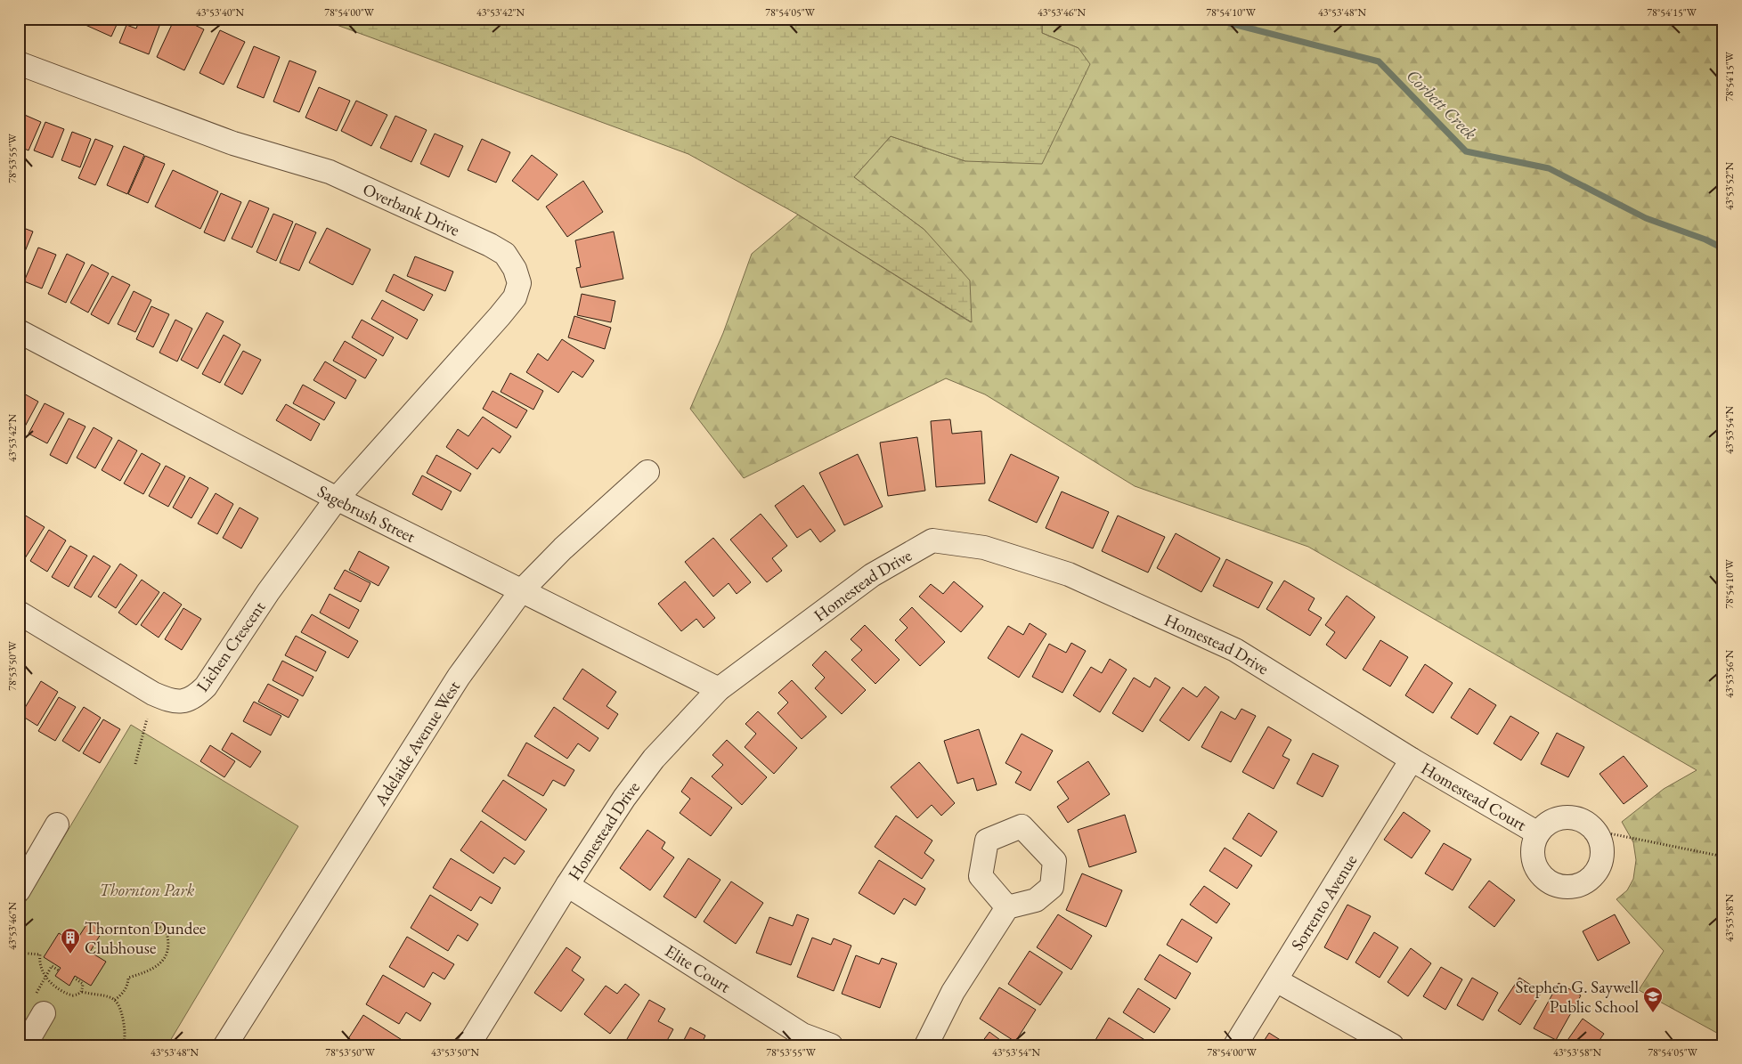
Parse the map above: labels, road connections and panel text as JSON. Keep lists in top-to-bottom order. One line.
{"streets":{"street":["Overbank Drive","Sagebrush Street","Homestead Drive","Lichen Crescent","Adelaide Avenue West","Homestead Court","Sorrento Avenue","Elite Court"]},"crossings":[["Overbank Drive","Sagebrush Street"],["Overbank Drive","Lichen Crescent"],["Sagebrush Street","Homestead Drive"],["Sagebrush Street","Lichen Crescent"],["Sagebrush Street","Adelaide Avenue West"],["Homestead Drive","Homestead Court"],["Homestead Drive","Sorrento Avenue"],["Homestead Drive","Elite Court"],["Homestead Court","Sorrento Avenue"]],"water":["Corbett Creek"],"parks":["Thornton Park"],"places":{"building":["Thornton Dundee Clubhouse"],"school or university":["Stephen G. Saywell Public School"]},"coordinates":["43°53'40\"N","78°54'00\"W","43°53'42\"N","78°54'05\"W","43°53'46\"N","78°54'10\"W","43°53'48\"N","78°54'15\"W","78°53'55\"W","43°53'52\"N","43°53'54\"N","78°53'50\"W","43°53'56\"N","43°53'58\"N","43°53'50\"N"]}
